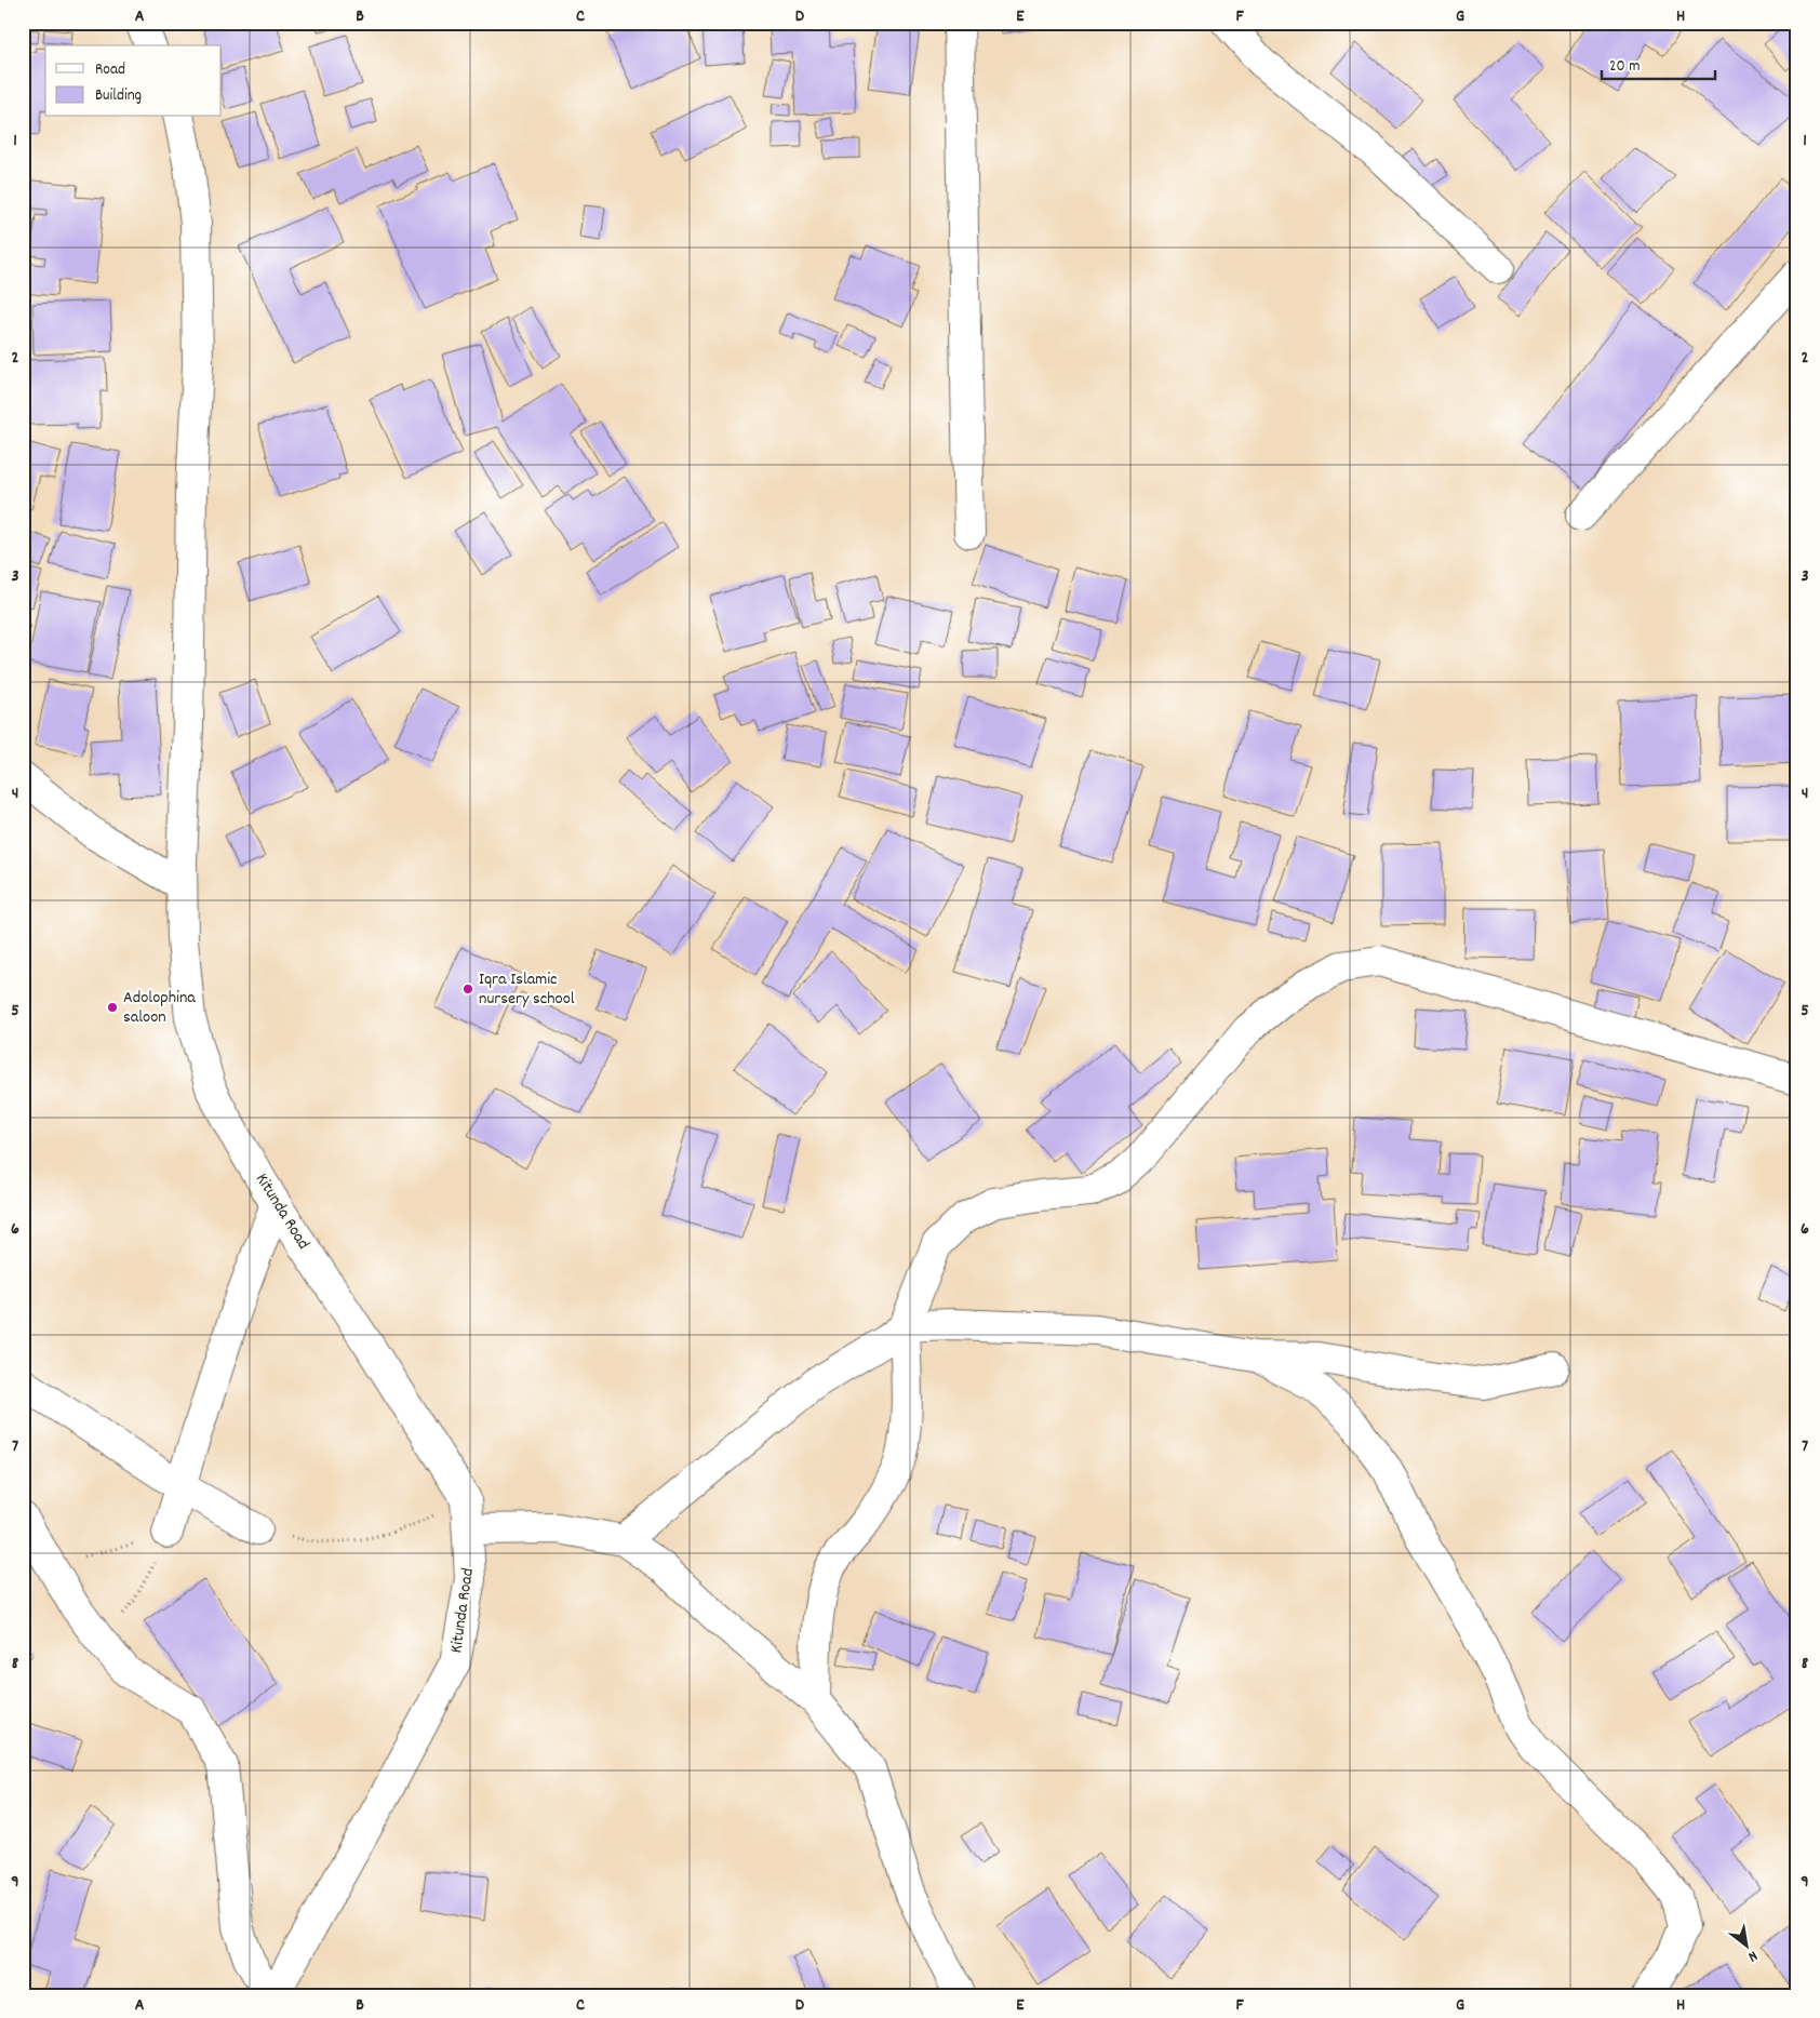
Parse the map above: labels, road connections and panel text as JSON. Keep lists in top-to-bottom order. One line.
{"streets":{"street":["Kitunda Road"]},"places":["Iqra Islamic nursery school","Adolophina saloon"],"legend":["Road","Building"],"scale_bar":"20 m","north":"bottom right","grid":{"columns":["A","B","C","D","E","F","G","H"],"rows":["1","2","3","4","5","6","7","8","9"]}}
